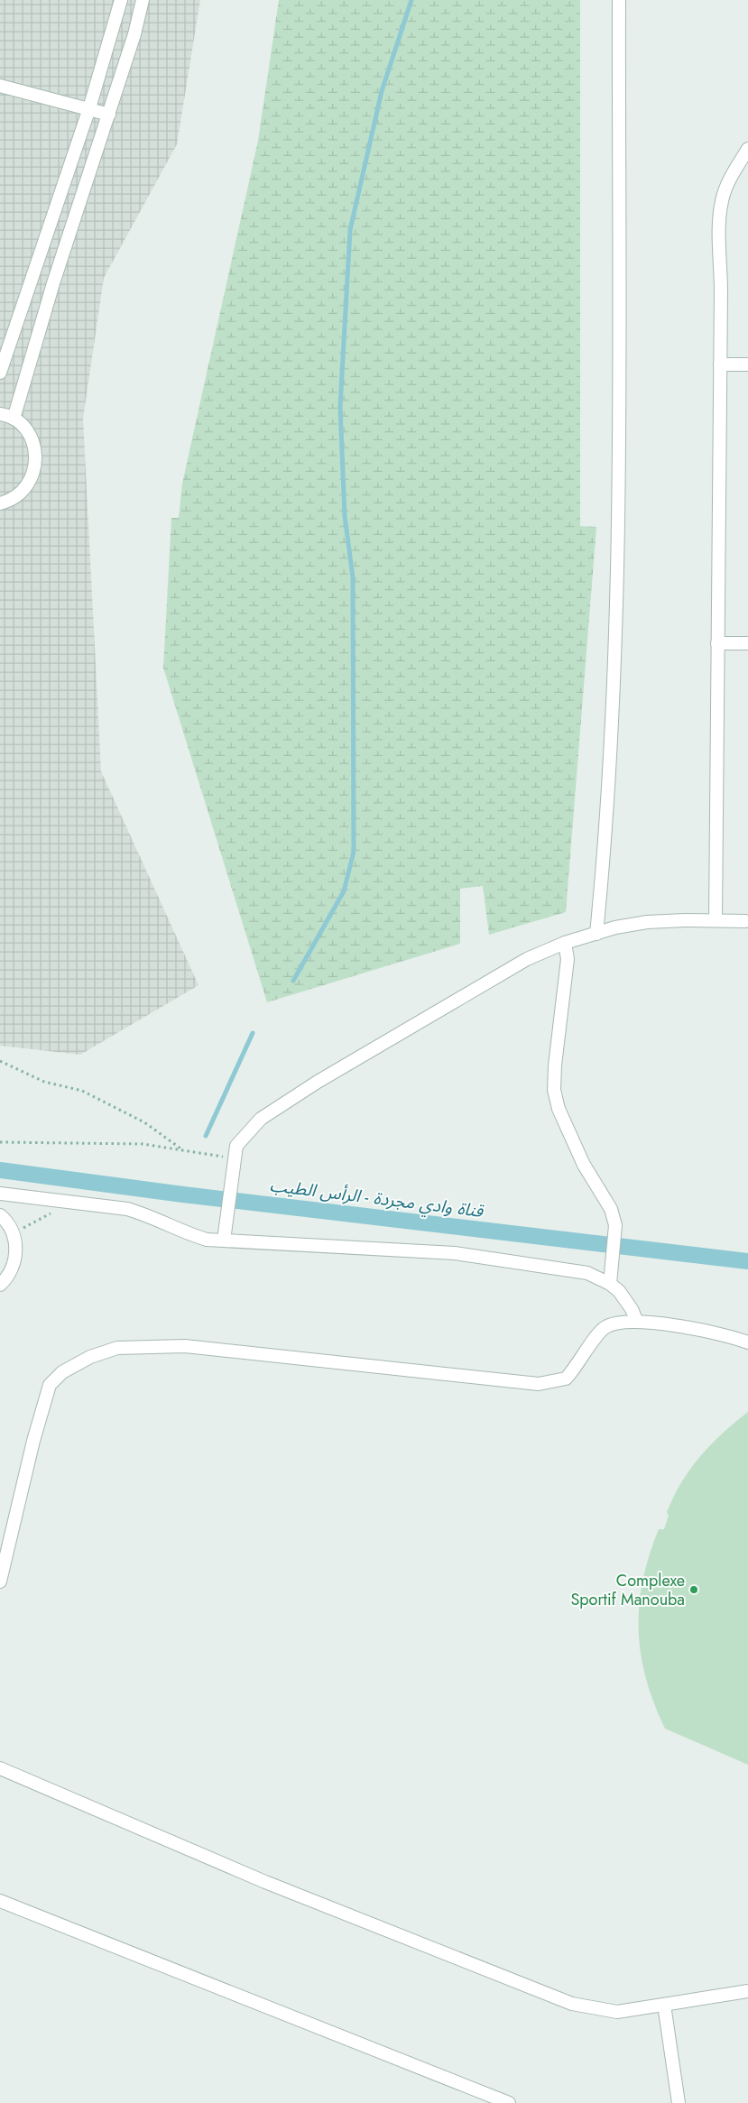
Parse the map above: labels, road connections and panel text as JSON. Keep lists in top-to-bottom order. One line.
{"water":["قناة وادي مجردة - الرأس الطيب"],"places":["Complexe Sportif Manouba"]}
